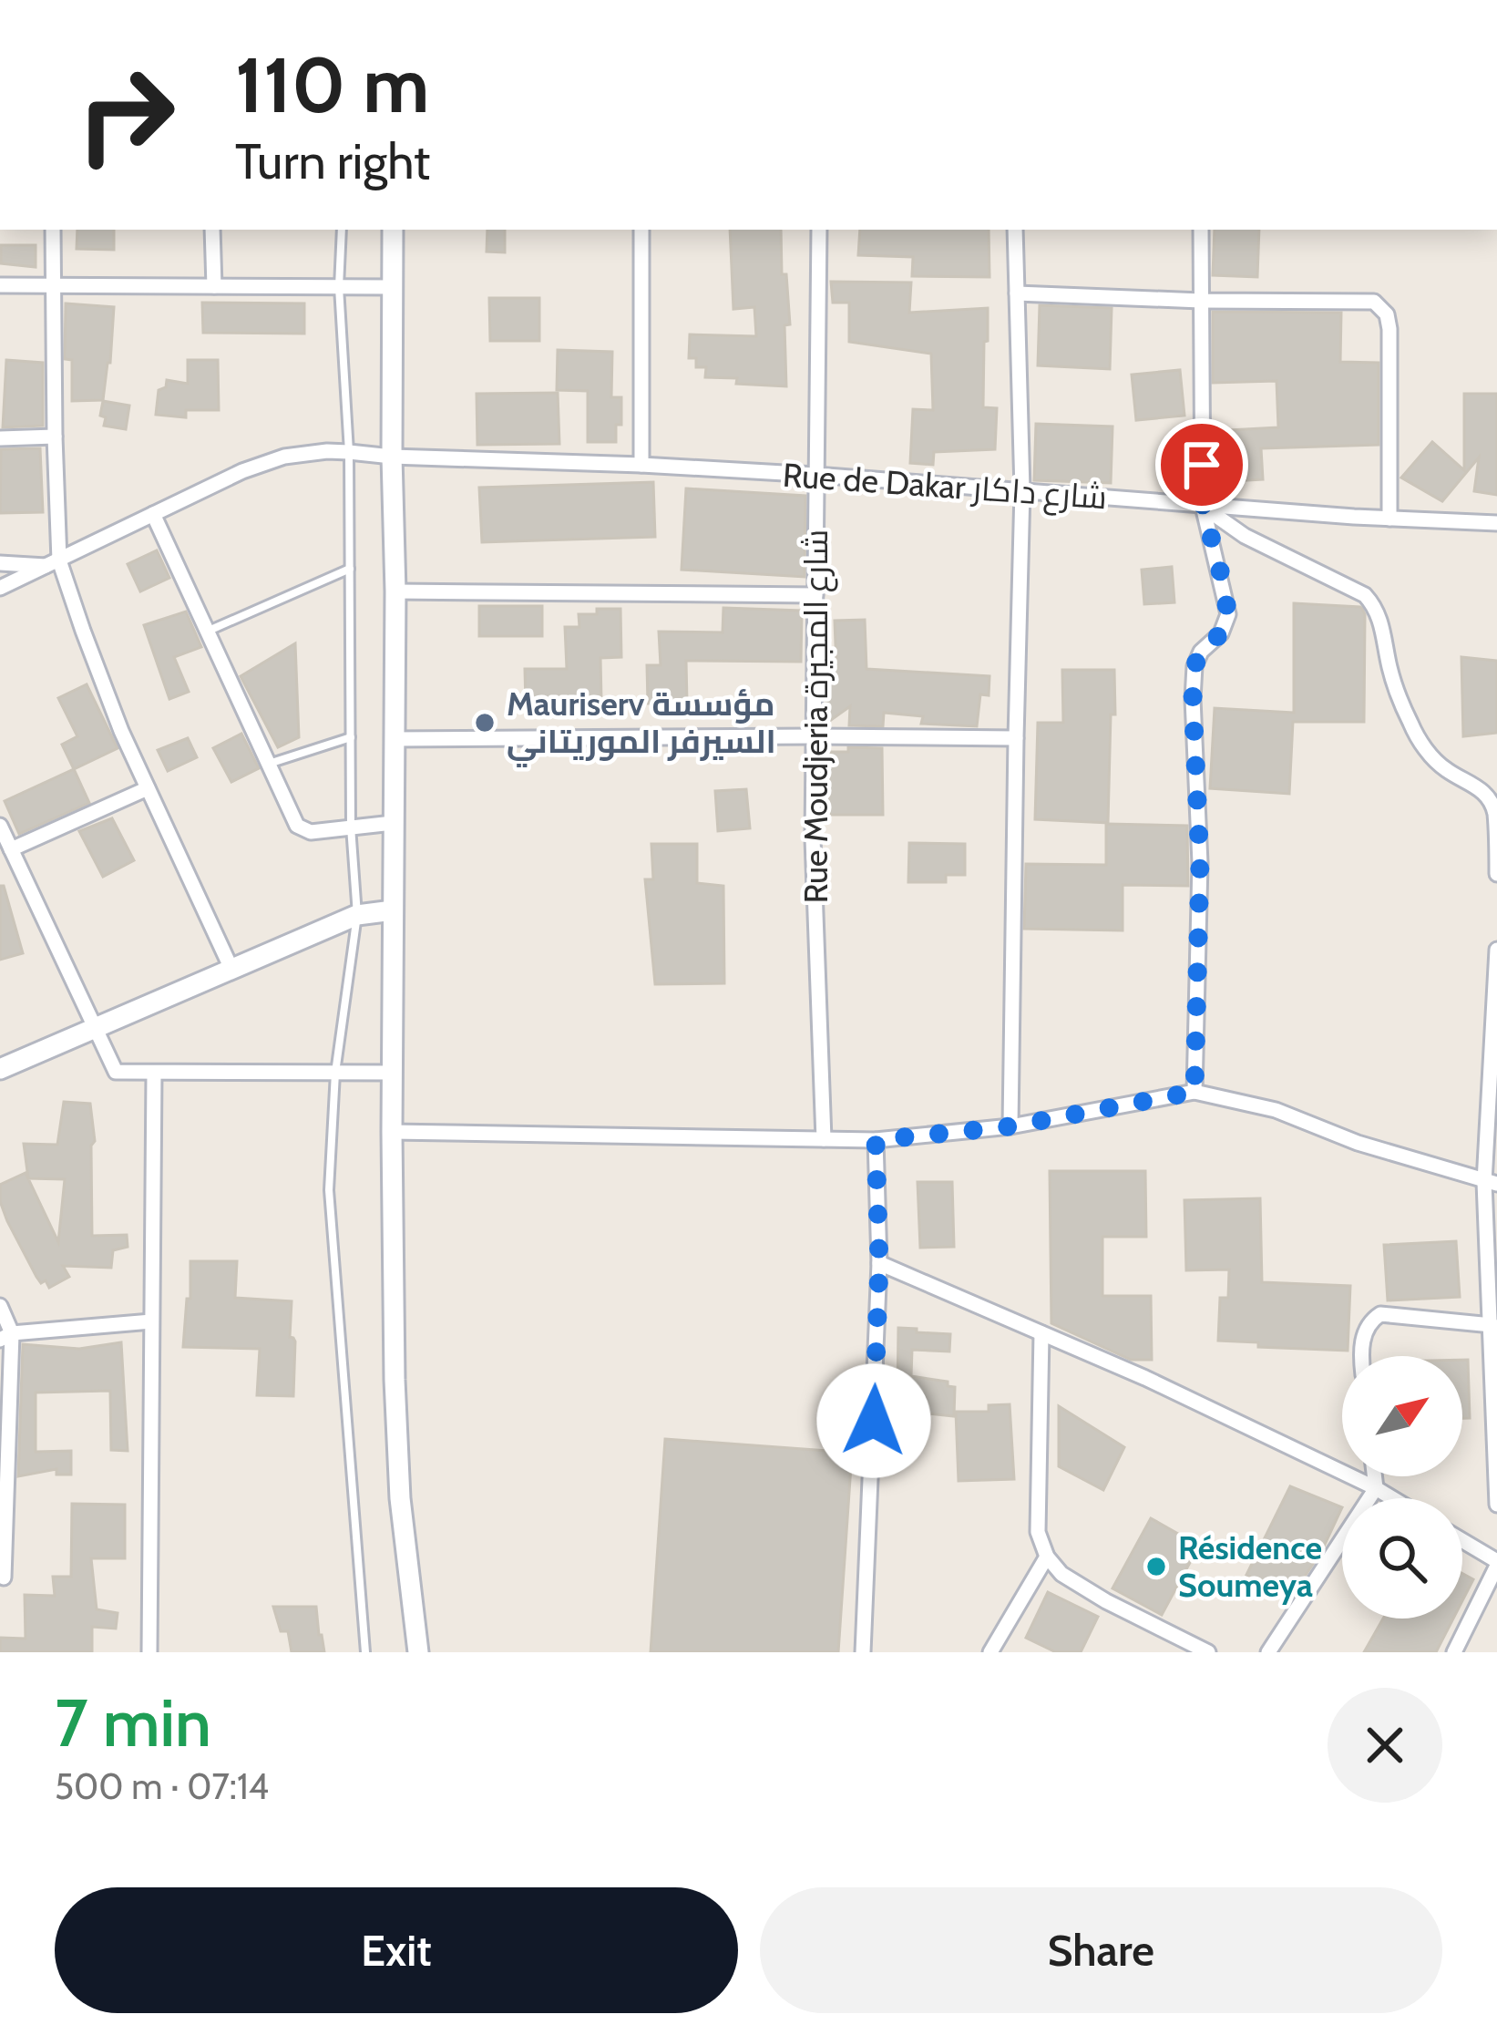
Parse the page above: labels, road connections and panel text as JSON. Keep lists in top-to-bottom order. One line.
{"streets":{"street":["Rue de Dakar شارع داكار","Rue Moudjeria شارع المجيرة"]},"crossings":[["Rue de Dakar شارع داكار","Rue Moudjeria شارع المجيرة"]],"places":["Mauriserv مؤسسة السيرفر الموريتاني","Résidence Soumeya"],"north":"top right","page":{"turn":["110 m","Turn right"],"heading":["7 min","500 m · 07:14"],"buttons":["Exit","Share"]}}
